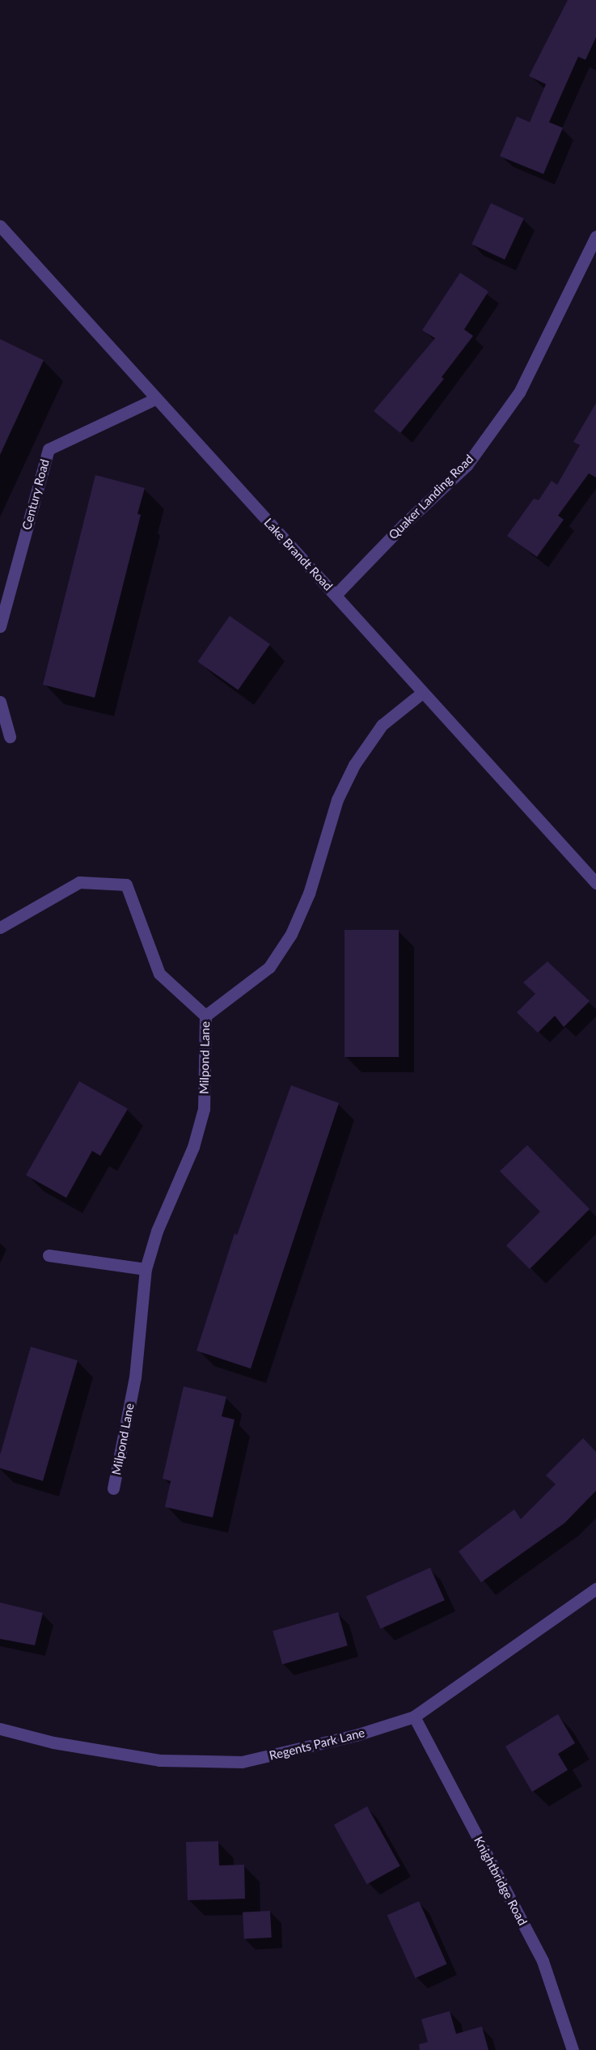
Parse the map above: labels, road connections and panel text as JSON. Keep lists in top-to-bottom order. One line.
{"streets":{"street":["Century Road","Quaker Landing Road","Lake Brandt Road","Milpond Lane","Regents Park Lane","Knightbridge Road"]},"crossings":[["Century Road","Lake Brandt Road"],["Quaker Landing Road","Lake Brandt Road"],["Lake Brandt Road","Milpond Lane"],["Regents Park Lane","Knightbridge Road"]]}
